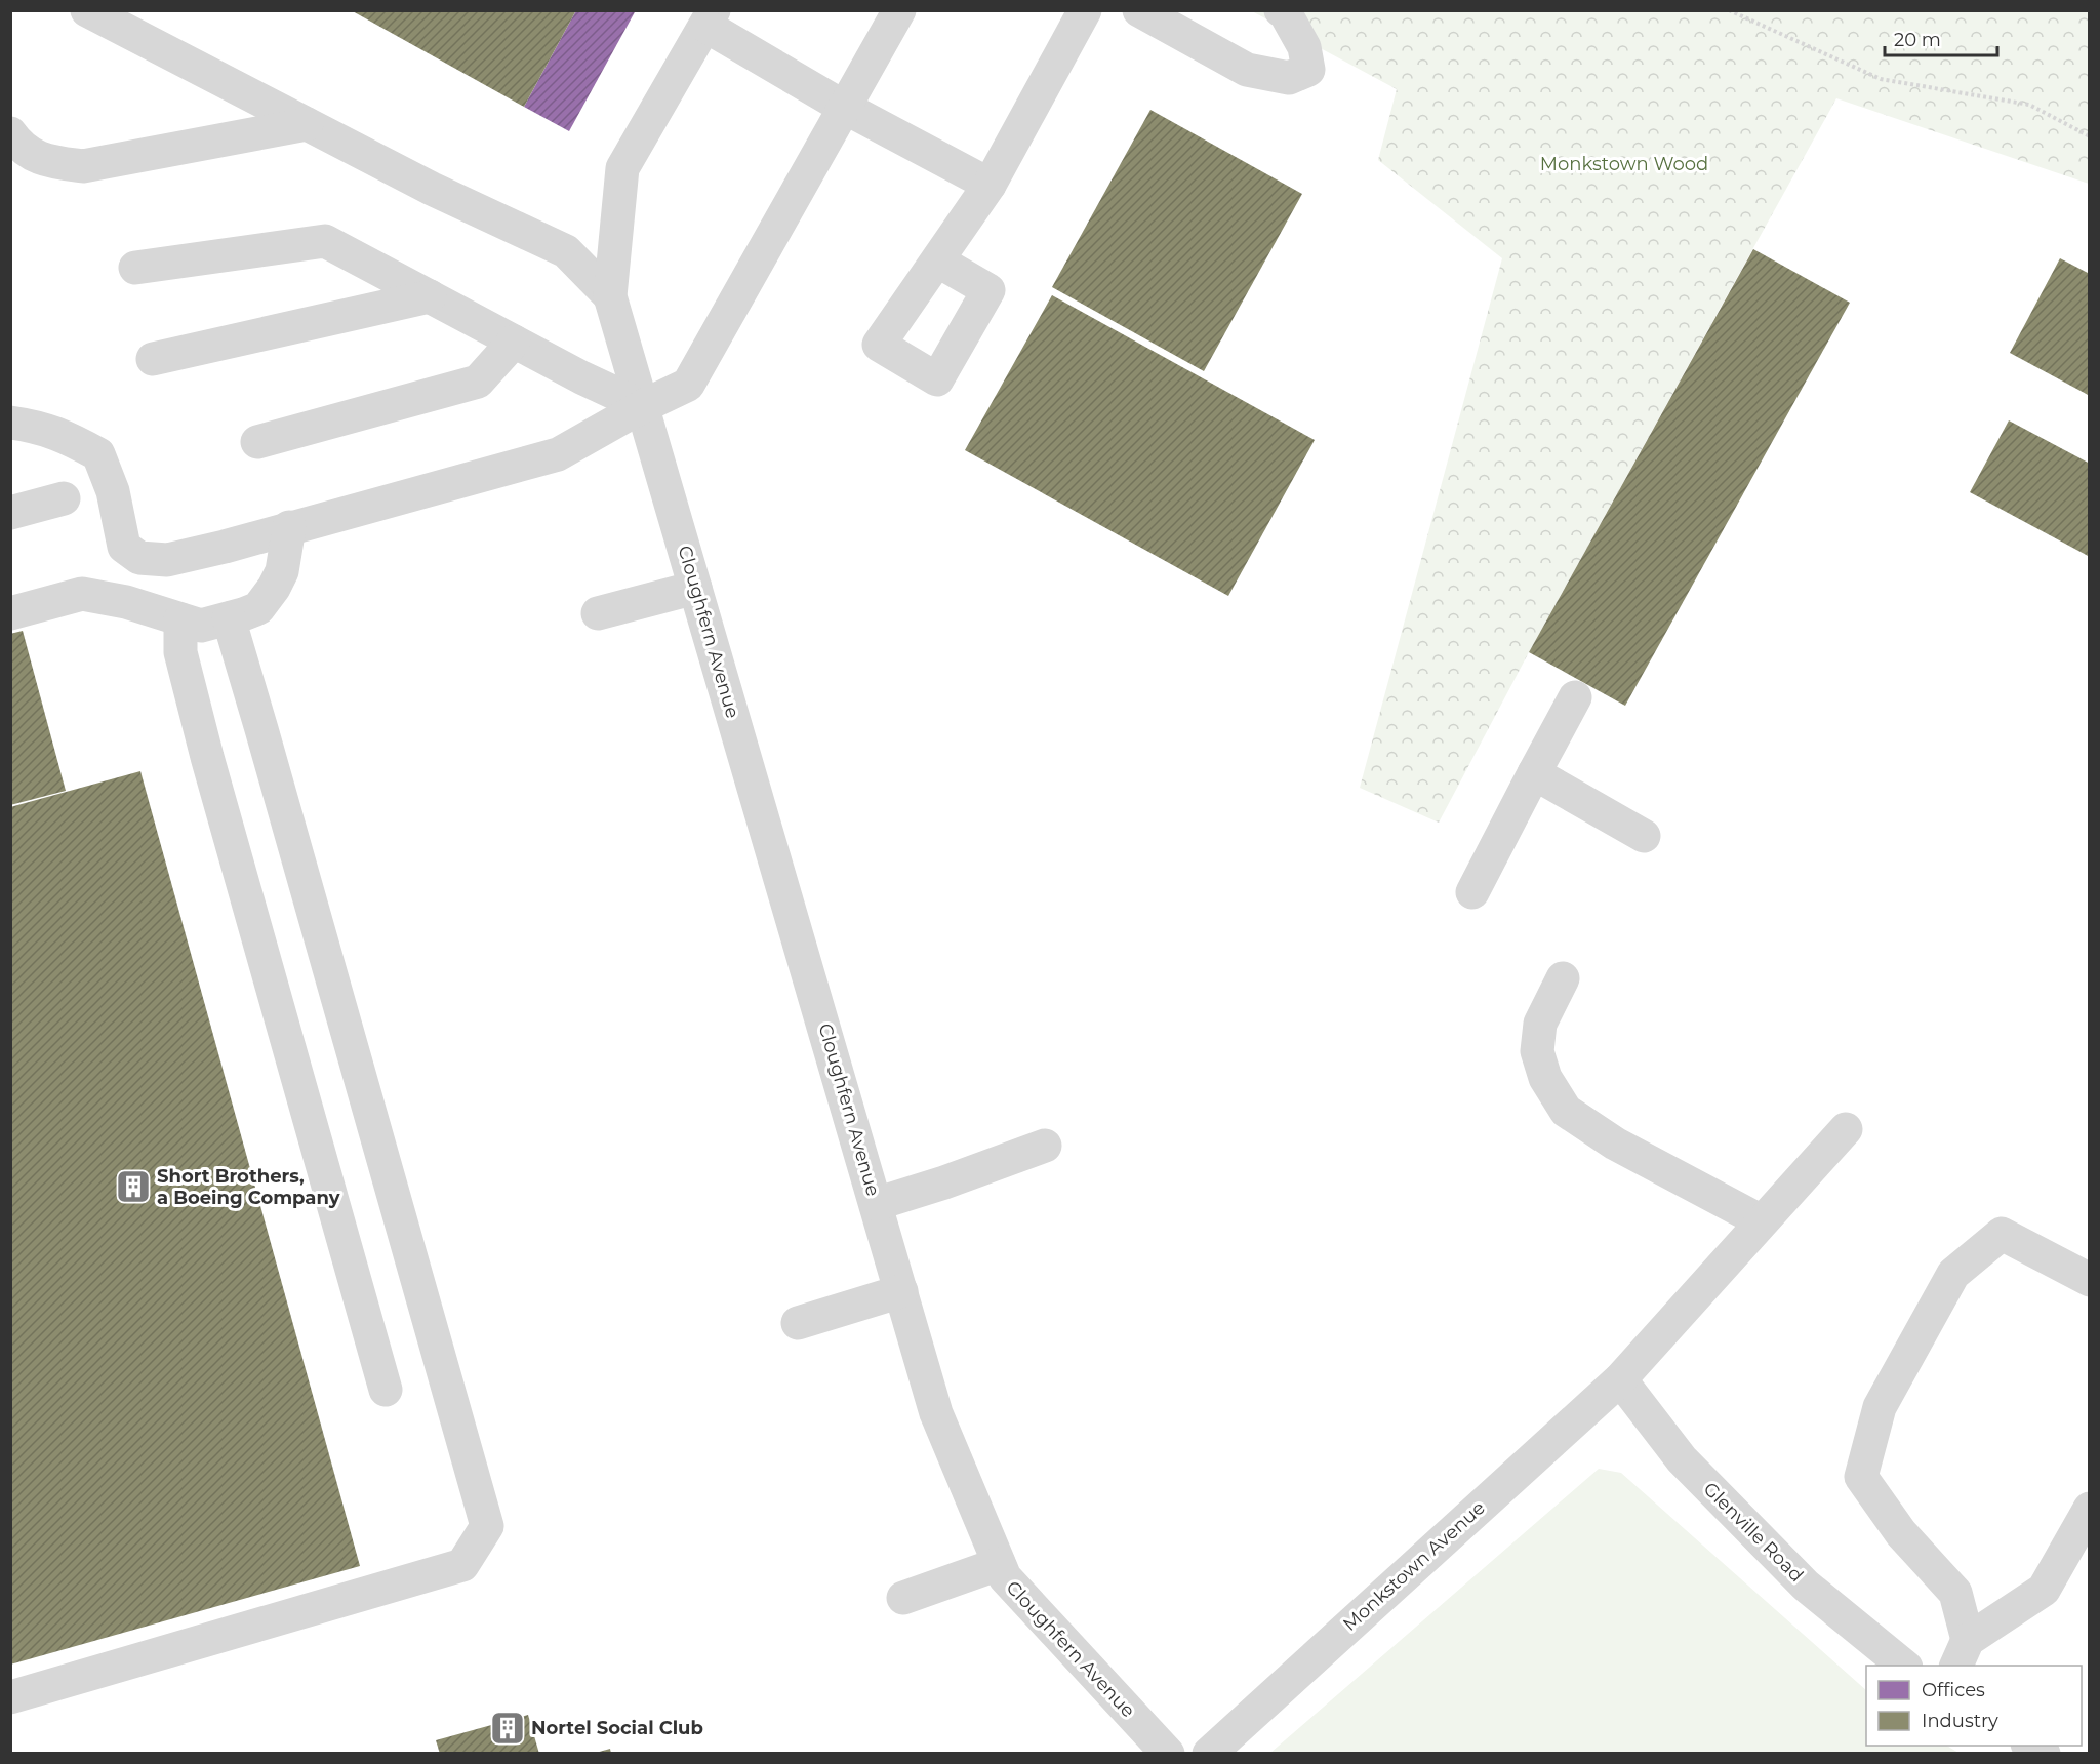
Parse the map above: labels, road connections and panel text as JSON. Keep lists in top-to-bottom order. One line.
{"streets":{"street":["Cloughfern Avenue","Glenville Road","Monkstown Avenue"]},"crossings":[["Glenville Road","Monkstown Avenue"]],"parks":["Monkstown Wood"],"places":{"building":["Short Brothers, a Boeing Company","Nortel Social Club"]},"legend":["Offices","Industry"],"scale_bar":"20 m"}
